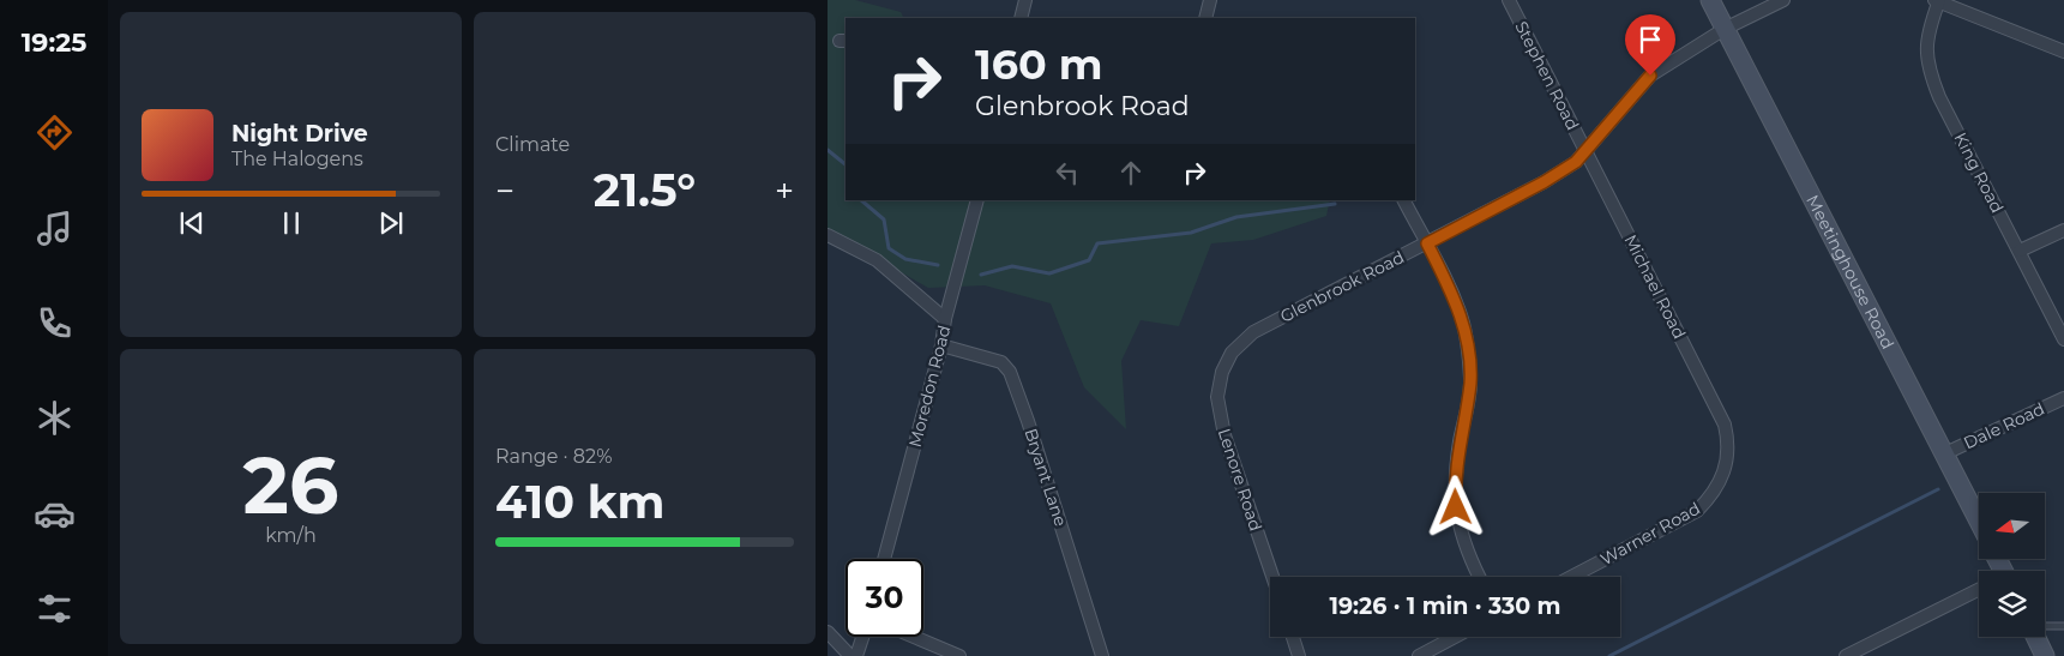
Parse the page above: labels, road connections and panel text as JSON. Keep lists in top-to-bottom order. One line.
{"streets":{"street":["Stephen Road","King Road","Meetinghouse Road","Glenbrook Road","Michael Road","Moredon Road","Dale Road","Bryant Lane","Lenore Road","Warner Road"]},"crossings":[["Stephen Road","Glenbrook Road"],["Stephen Road","Michael Road"],["Meetinghouse Road","Glenbrook Road"],["Meetinghouse Road","Dale Road"],["Glenbrook Road","Michael Road"],["Glenbrook Road","Lenore Road"],["Michael Road","Warner Road"],["Moredon Road","Bryant Lane"]],"north":"left","page":{"tabs":"19:25","tile":["Climate",["26","km/h"],["Range · 82%","410 km"]],"turn":["160 m","Glenbrook Road"],"song":["Night Drive","The Halogens"],"heat":["−","21.5°","+"],"limit":"30","trip":"19:26 · 1 min · 330 m"}}
